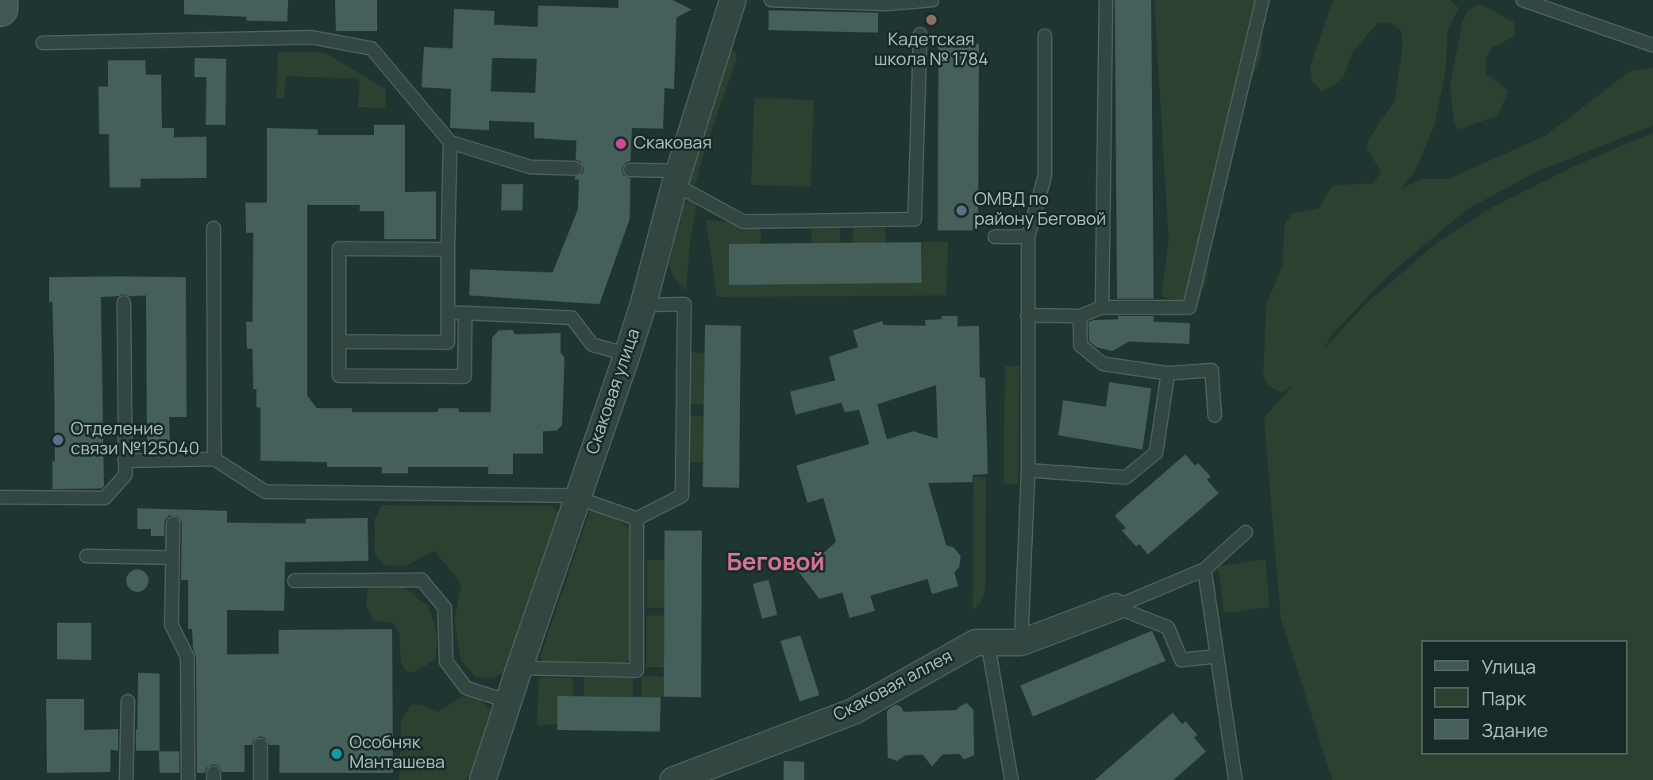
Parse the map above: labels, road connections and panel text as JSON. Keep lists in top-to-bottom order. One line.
{"streets":{"street":["Скаковая улица","Скаковая аллея"]},"districts":["Беговой"],"places":["Кадетская школа № 1784","Скаковая","ОМВД по району Беговой","Отделение связи №125040","Особняк Манташева"],"legend":["Улица","Парк","Здание"]}
